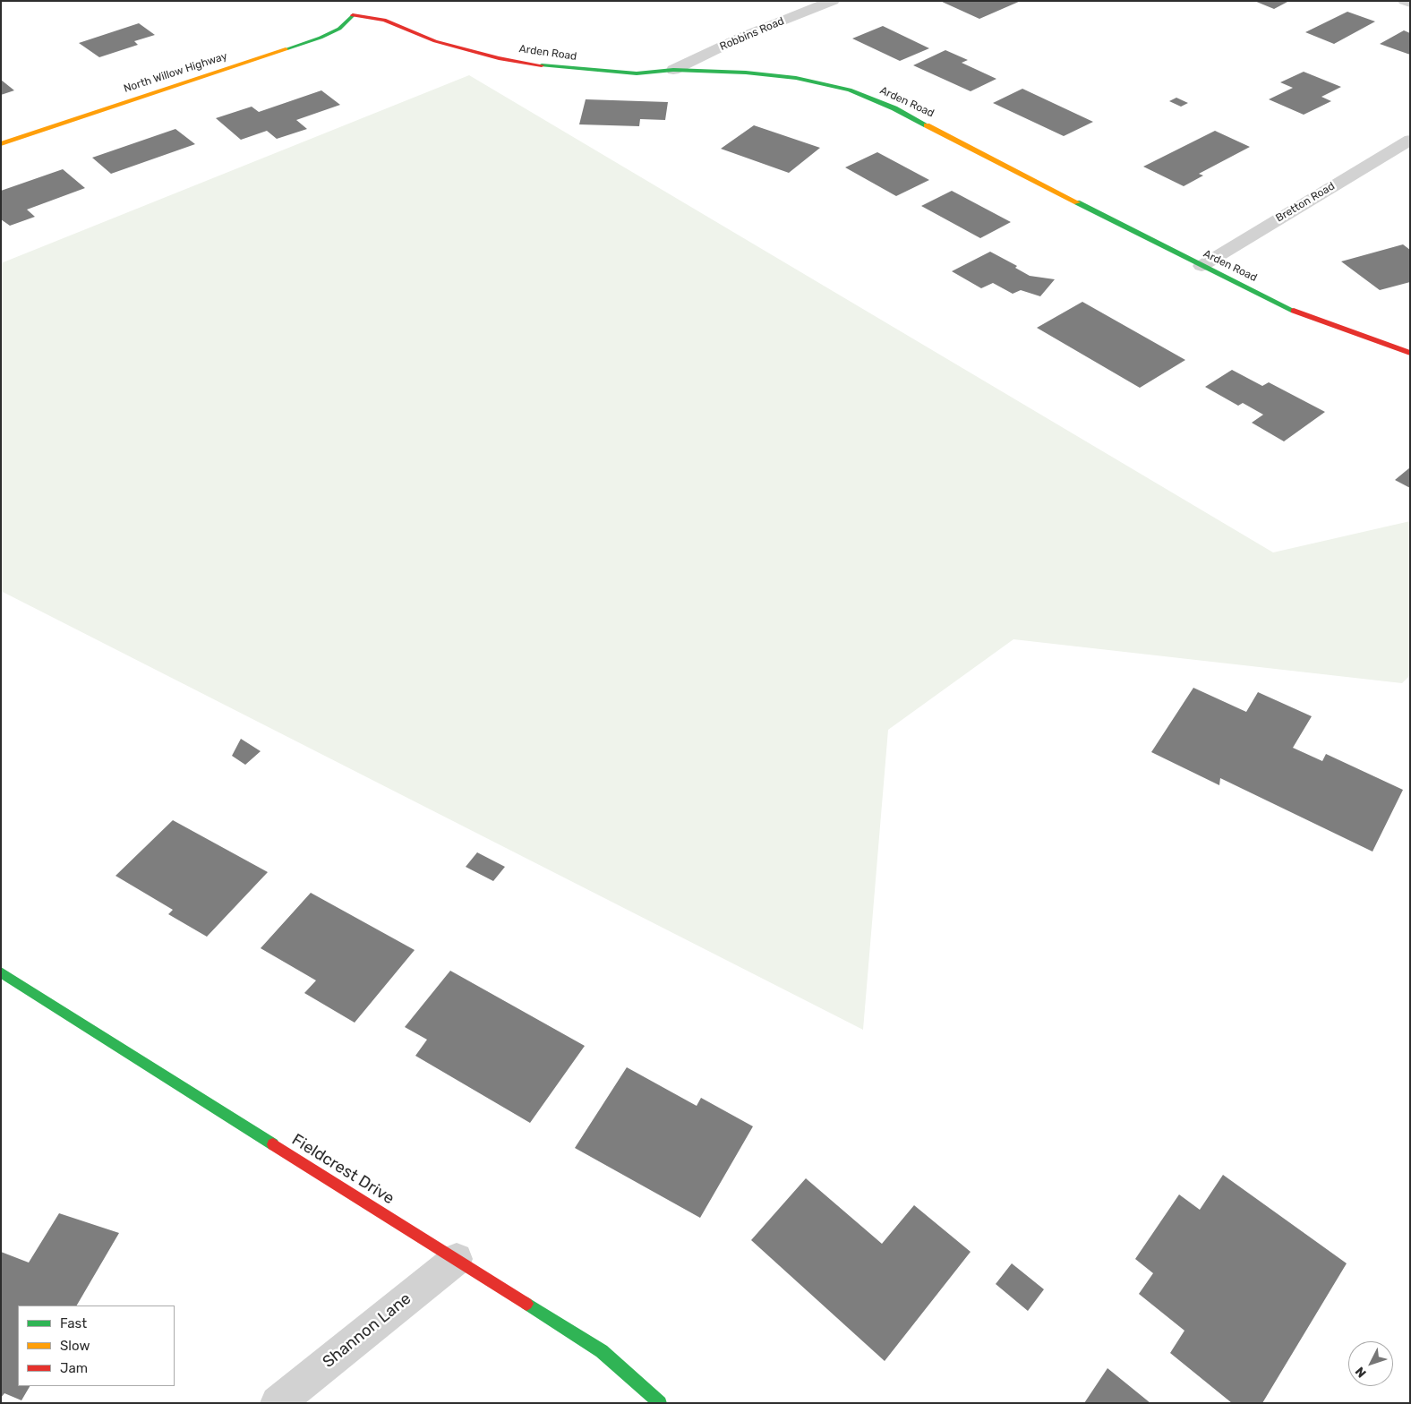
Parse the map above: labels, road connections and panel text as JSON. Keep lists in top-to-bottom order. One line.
{"streets":{"street":["Robbins Road","Arden Road","North Willow Highway","Bretton Road","Fieldcrest Drive","Shannon Lane"]},"crossings":[["Robbins Road","Arden Road"],["Arden Road","North Willow Highway"],["Arden Road","Bretton Road"],["Fieldcrest Drive","Shannon Lane"]],"legend":["Fast","Slow","Jam"],"north":"bottom left"}
